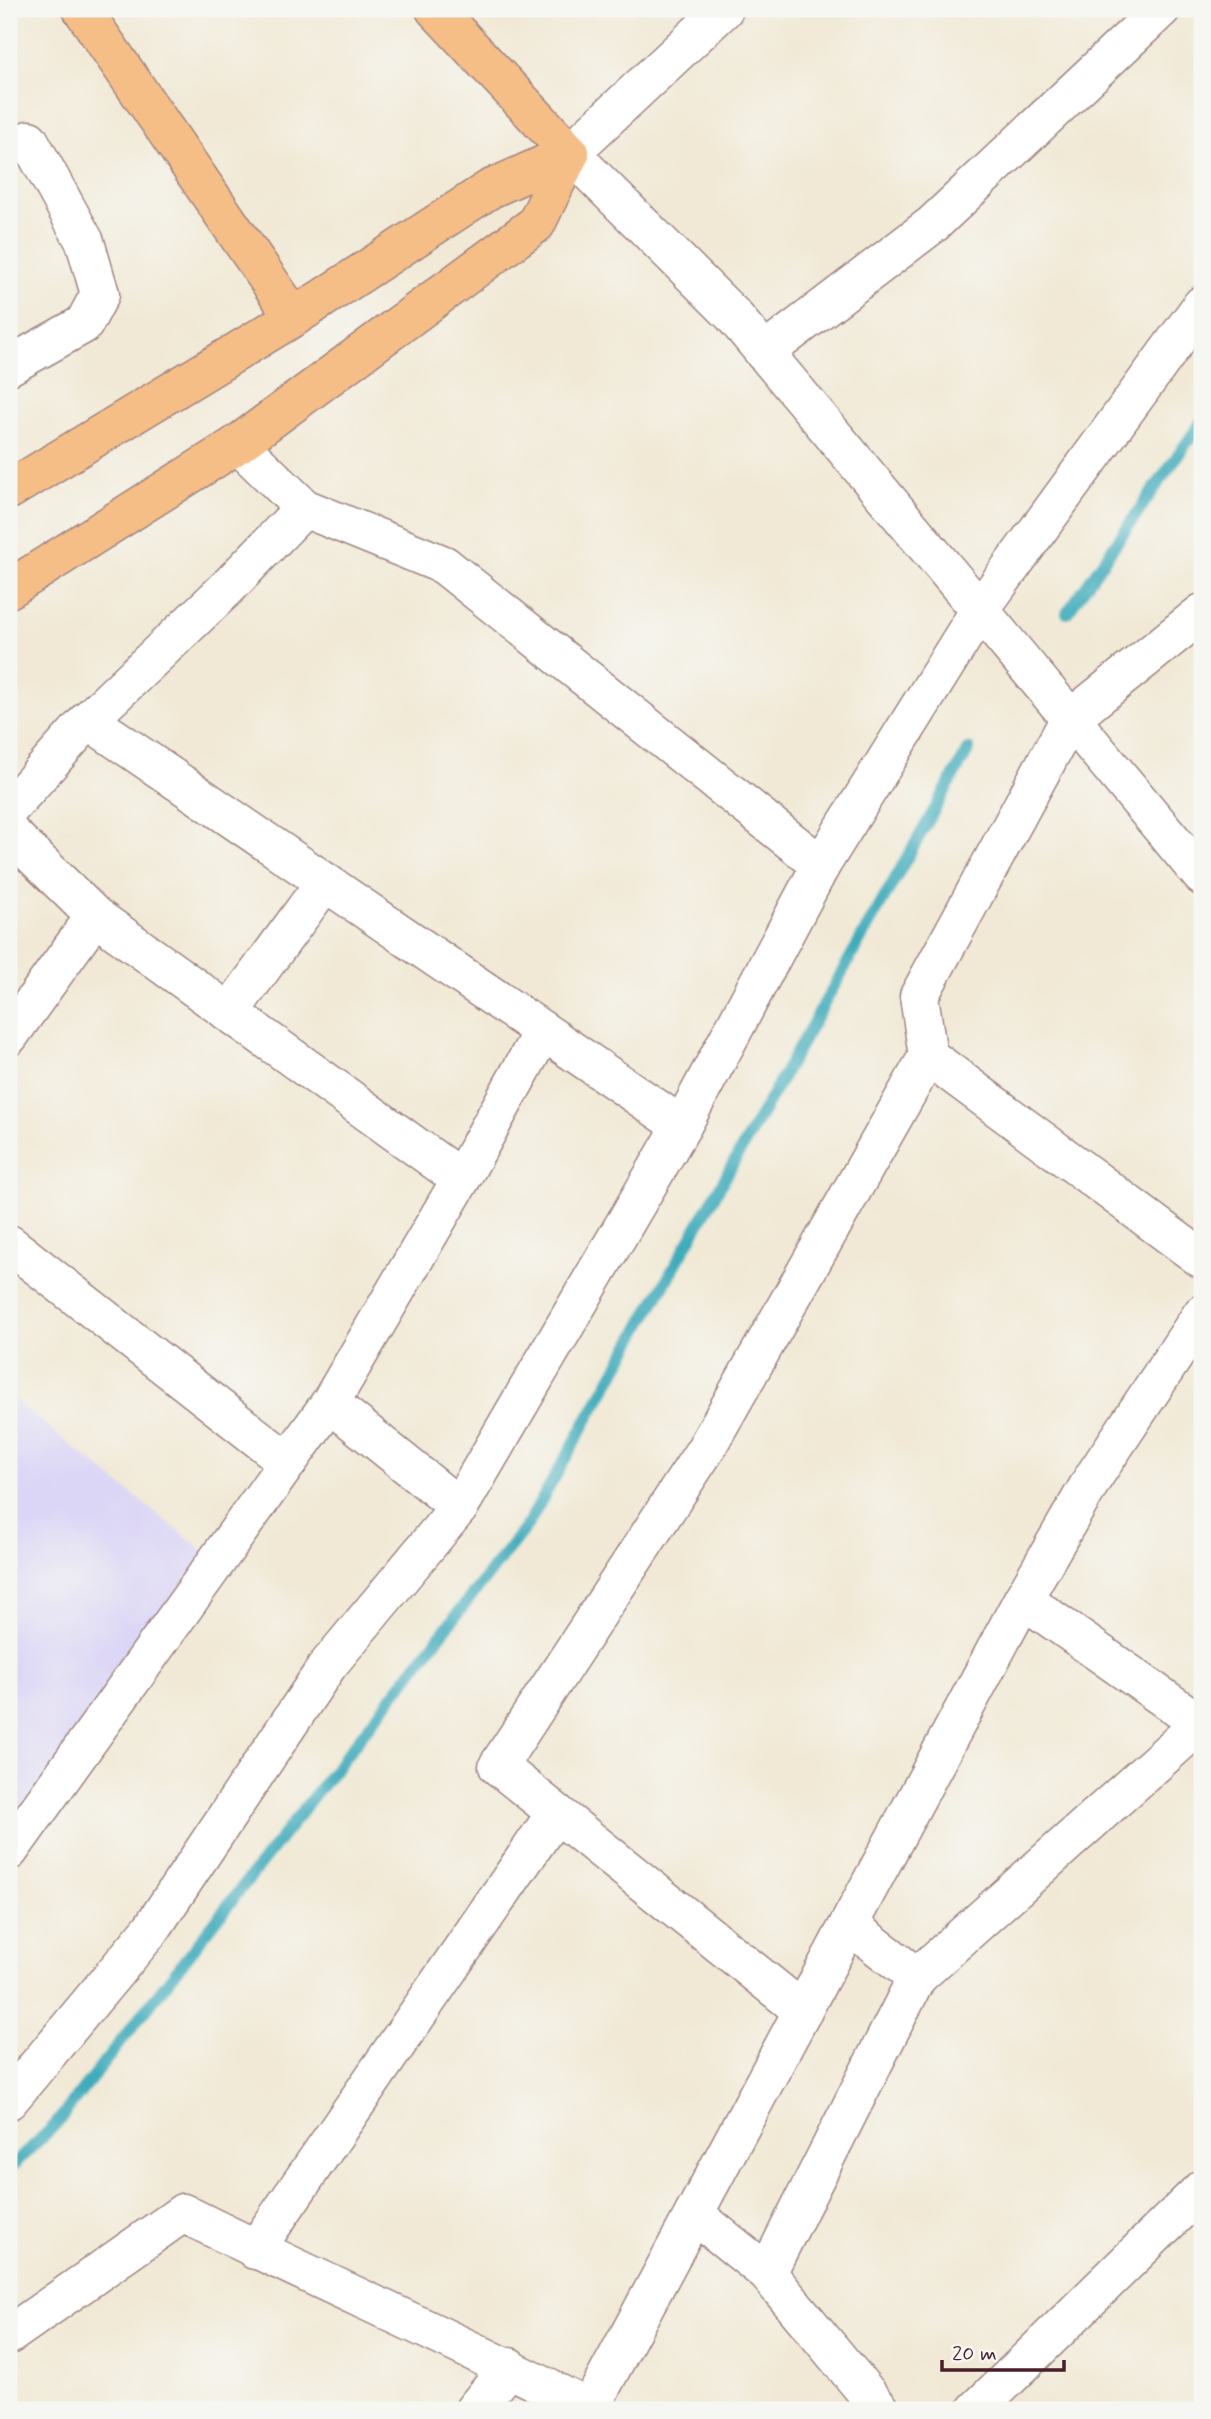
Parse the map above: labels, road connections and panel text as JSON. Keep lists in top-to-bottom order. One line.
{"scale_bar":"20 m"}
